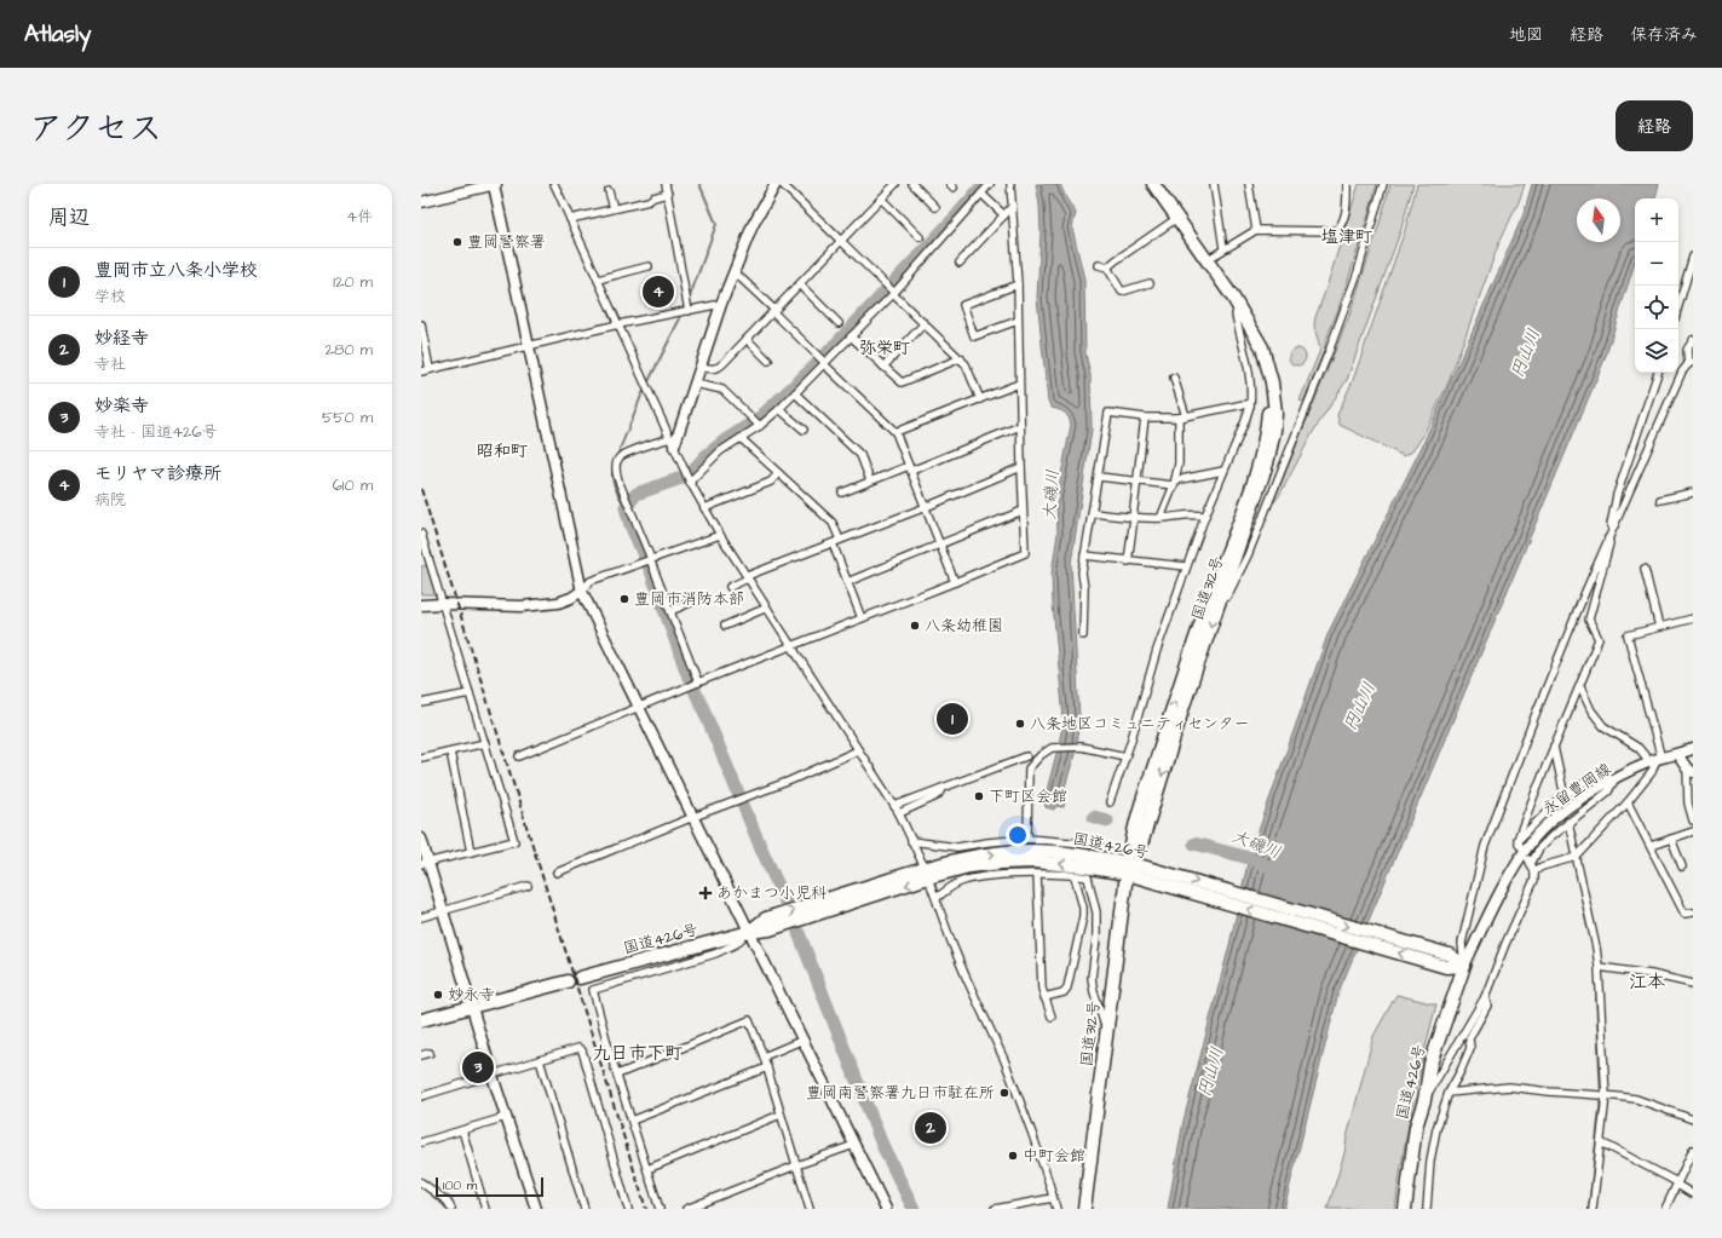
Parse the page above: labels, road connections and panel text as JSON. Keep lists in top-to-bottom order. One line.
{"streets":{"highway":["国道312号","国道426号"],"street":["永留豊岡線"]},"crossings":[["国道312号","国道426号"],["永留豊岡線","国道426号"]],"districts":["塩津町","弥栄町","昭和町","江本","九日市下町"],"water":["円山川","大磯川"],"places":{"other":["豊岡警察署","豊岡市消防本部","八条幼稚園","八条地区コミュニティセンター","下町区会館","妙永寺","豊岡南警察署九日市駐在所","中町会館"],"health":["あかまつ小児科"]},"scale_bar":"100 m","north":"top","page":{"header":"Atlasly","nav":["地図","経路","保存済み"],"title":"アクセス","buttons":"経路","heading":["周辺","4件"],"map_buttons":["+","−"],"list":[{"mark":"1","name":"豊岡市立八条小学校","note":"学校","value":"120 m"},{"mark":"2","name":"妙経寺","note":"寺社","value":"280 m"},{"mark":"3","name":"妙楽寺","note":"寺社 · 国道426号","value":"550 m"},{"mark":"4","name":"モリヤマ診療所","note":"病院","value":"610 m"}],"pins":["4","1","3","2"],"scale":"100 m"}}
